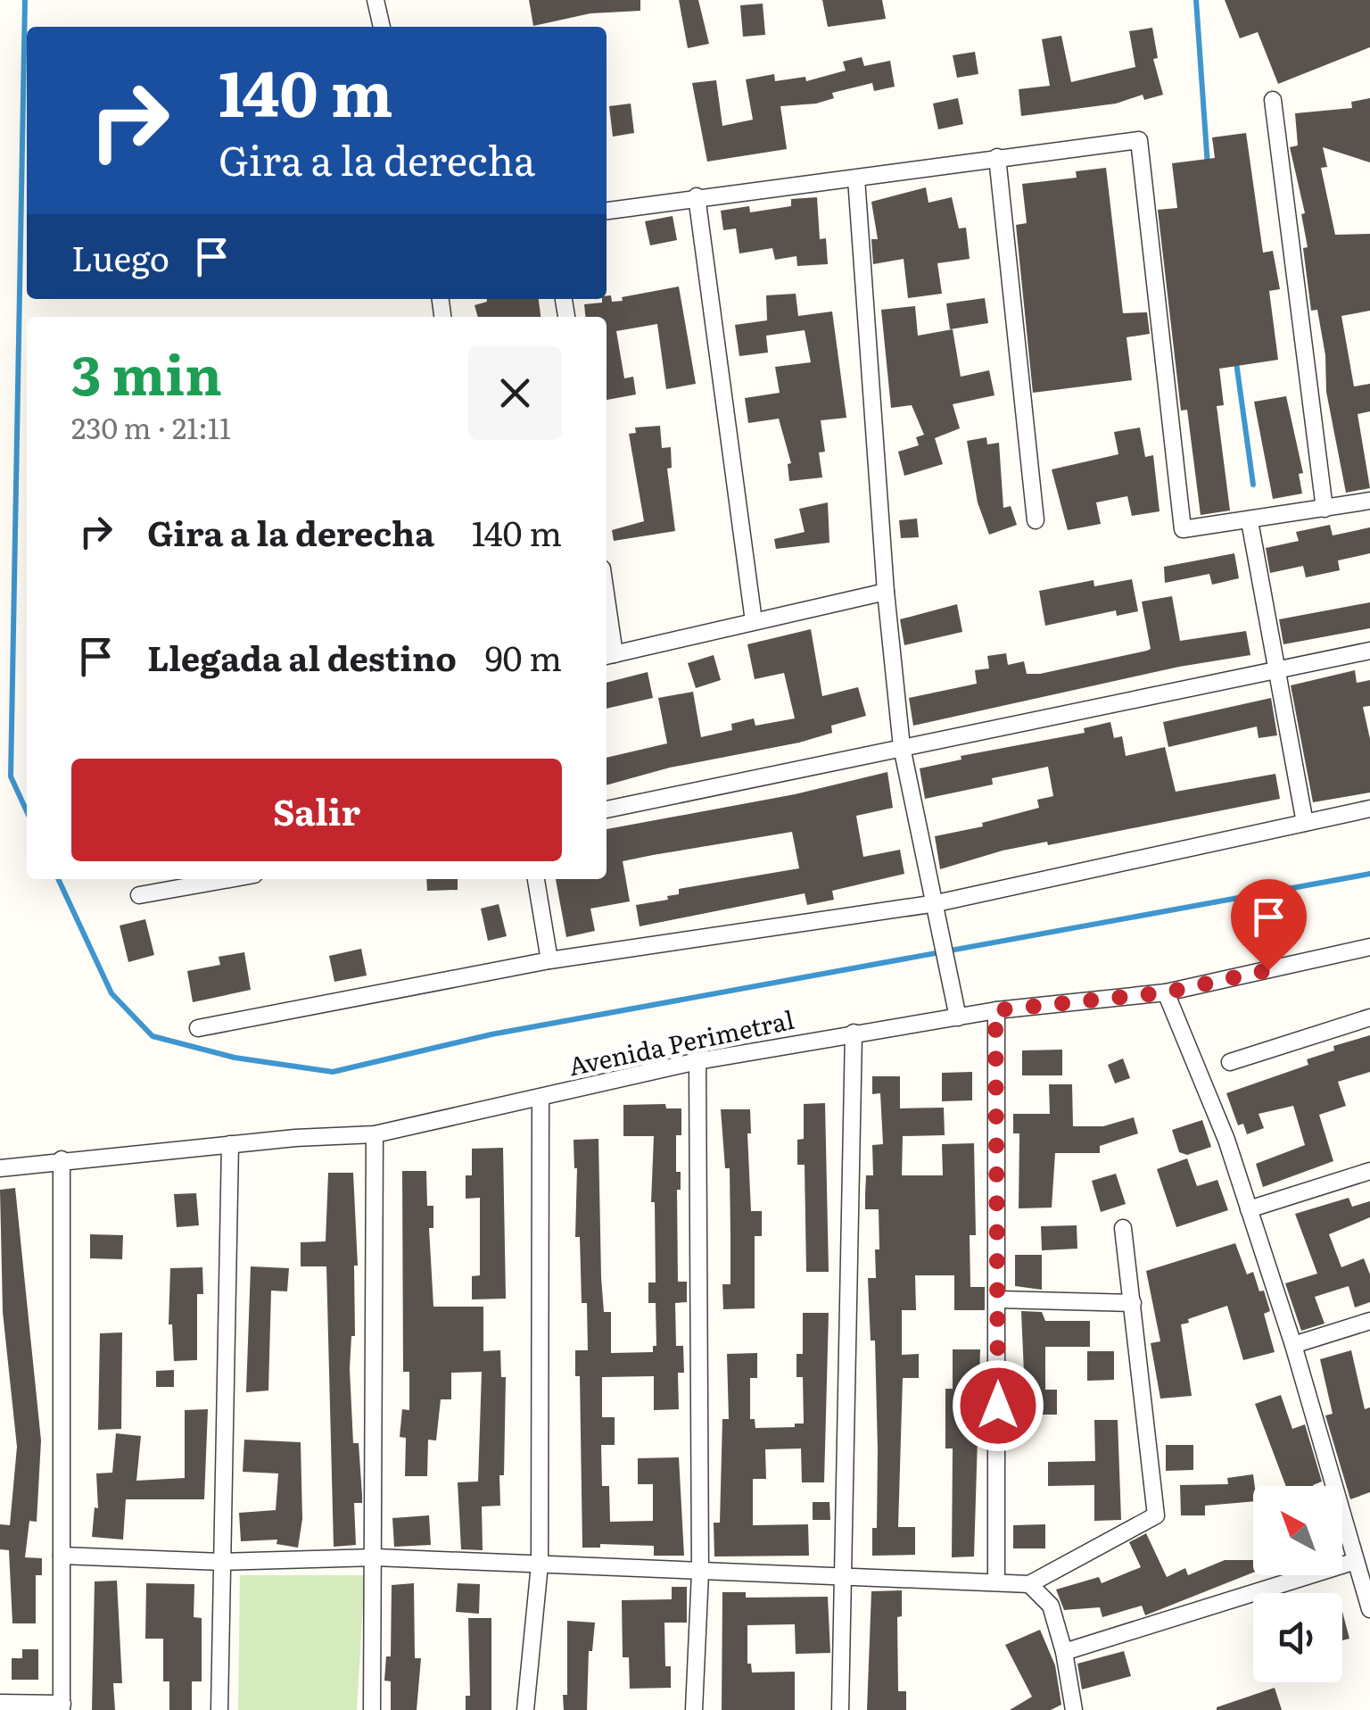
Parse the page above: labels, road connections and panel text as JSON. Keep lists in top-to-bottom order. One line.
{"streets":{"street":["Avenida Perimetral"]},"north":"top left","page":{"turn":["140 m","Gira a la derecha"],"then":"Luego","heading":["3 min","230 m · 21:11"],"list":[{"name":"Gira a la derecha","value":"140 m"},{"name":"Llegada al destino","value":"90 m"}],"buttons":"Salir"}}
